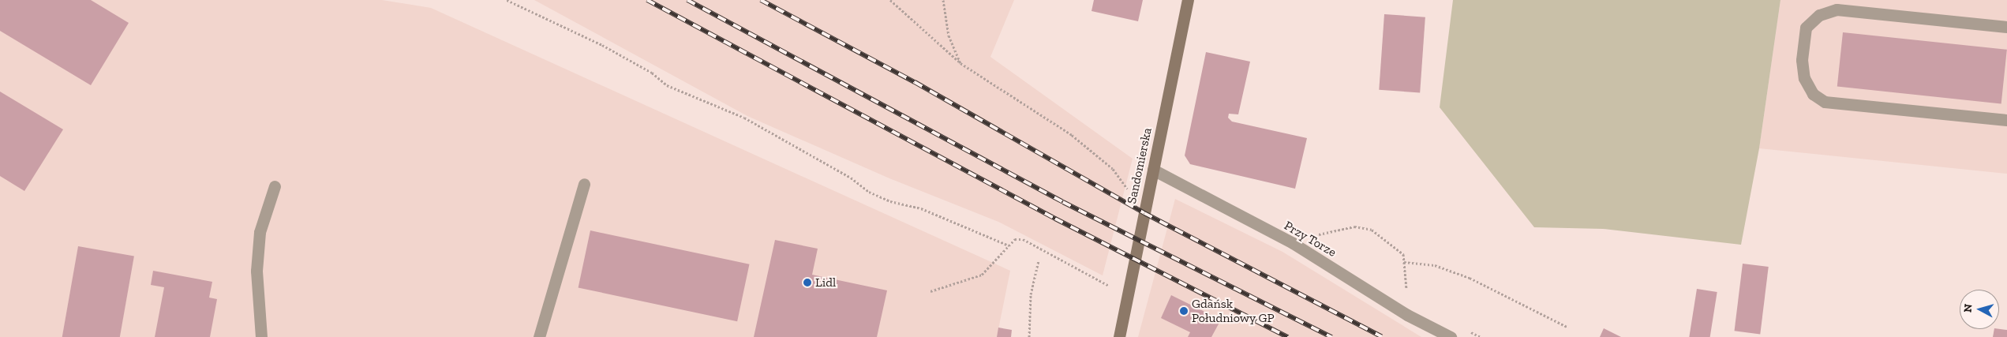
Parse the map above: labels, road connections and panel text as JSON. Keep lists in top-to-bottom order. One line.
{"streets":{"street":["Sandomierska","Przy Torze"]},"crossings":[["Sandomierska","Przy Torze"]],"places":["Lidl","Gdańsk Południowy GP"],"north":"left"}
